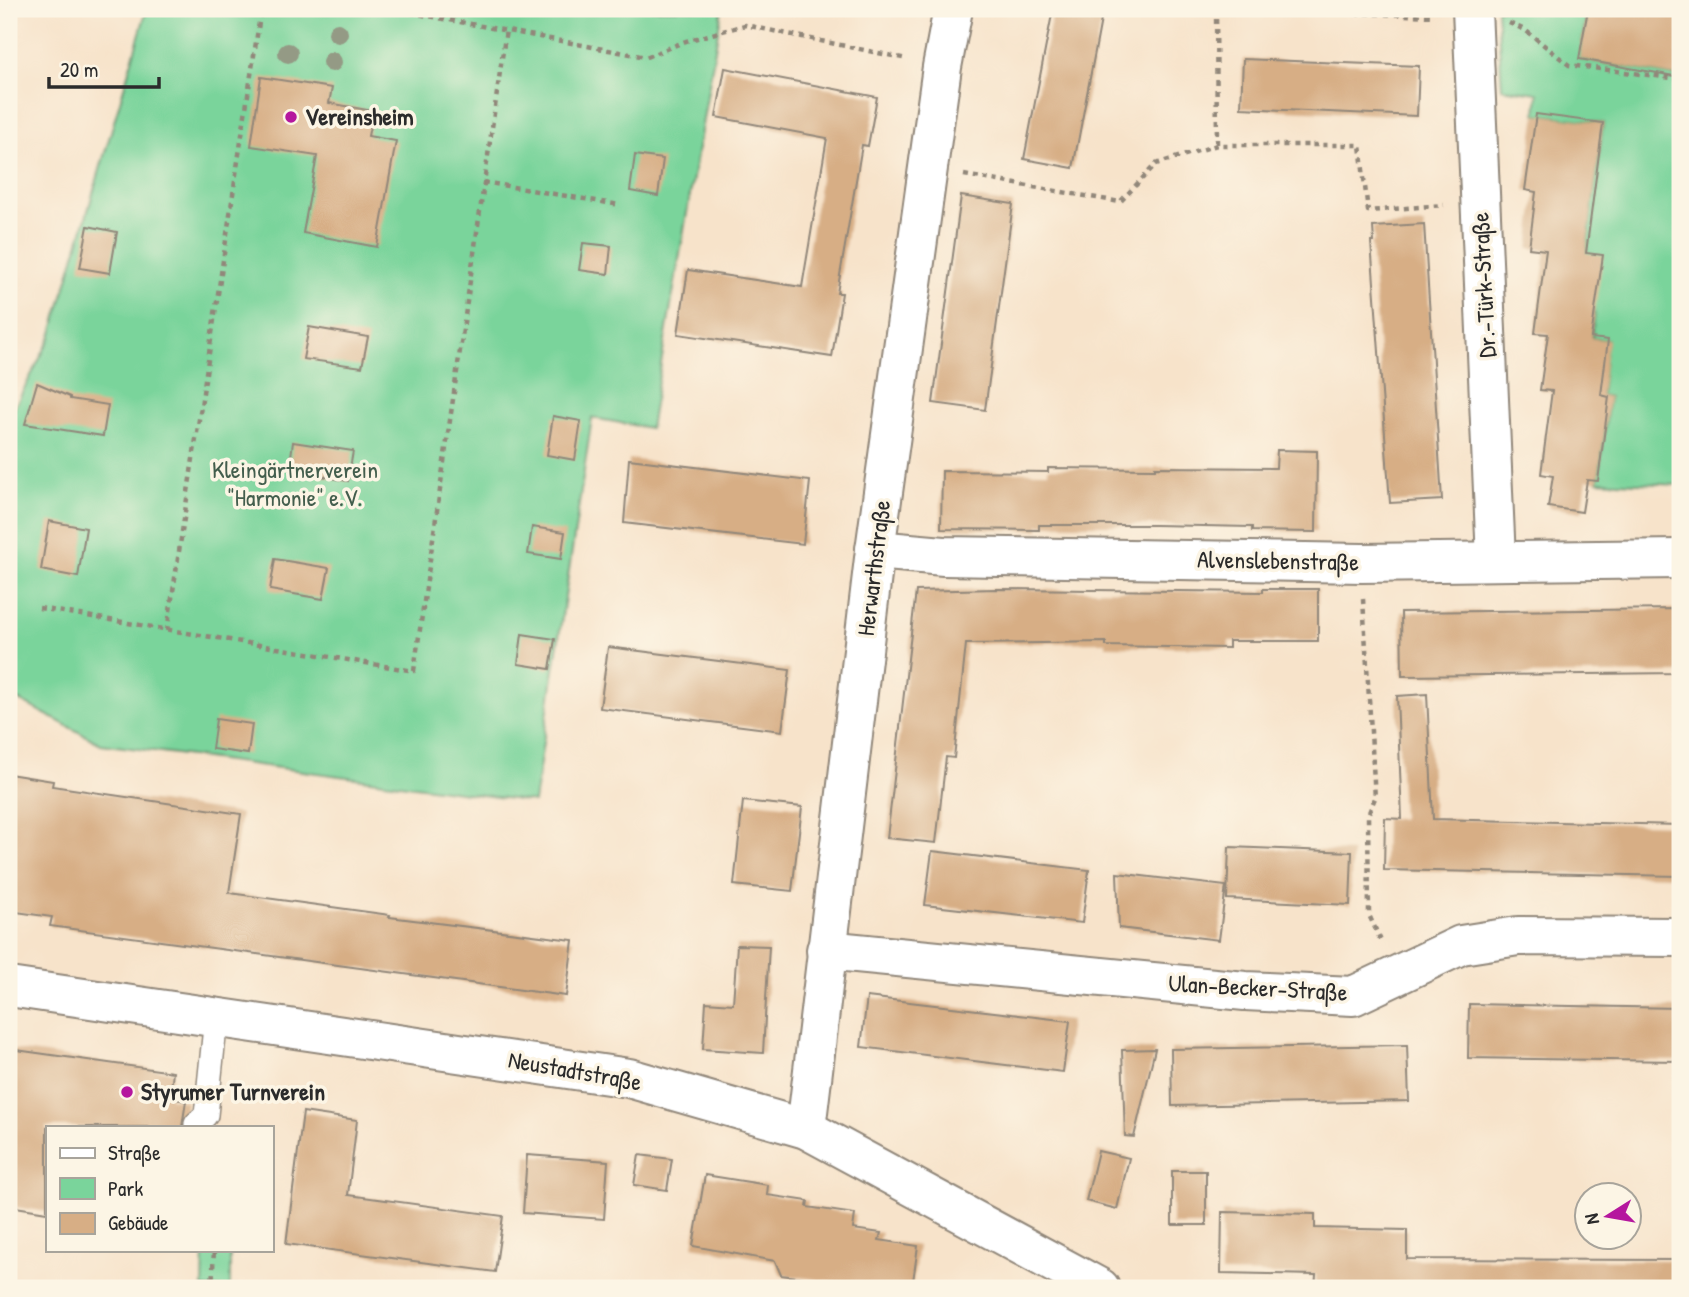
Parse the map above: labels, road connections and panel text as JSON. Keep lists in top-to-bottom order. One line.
{"streets":{"street":["Dr.-Türk-Straße","Alvenslebenstraße","Herwarthstraße","Ulan-Becker-Straße","Neustadtstraße"]},"crossings":[["Dr.-Türk-Straße","Alvenslebenstraße"],["Alvenslebenstraße","Herwarthstraße"],["Herwarthstraße","Ulan-Becker-Straße"],["Herwarthstraße","Neustadtstraße"]],"parks":["Kleingärtnerverein \"Harmonie\" e.V."],"places":["Vereinsheim","Styrumer Turnverein"],"legend":["Straße","Park","Gebäude"],"scale_bar":"20 m","north":"left"}
